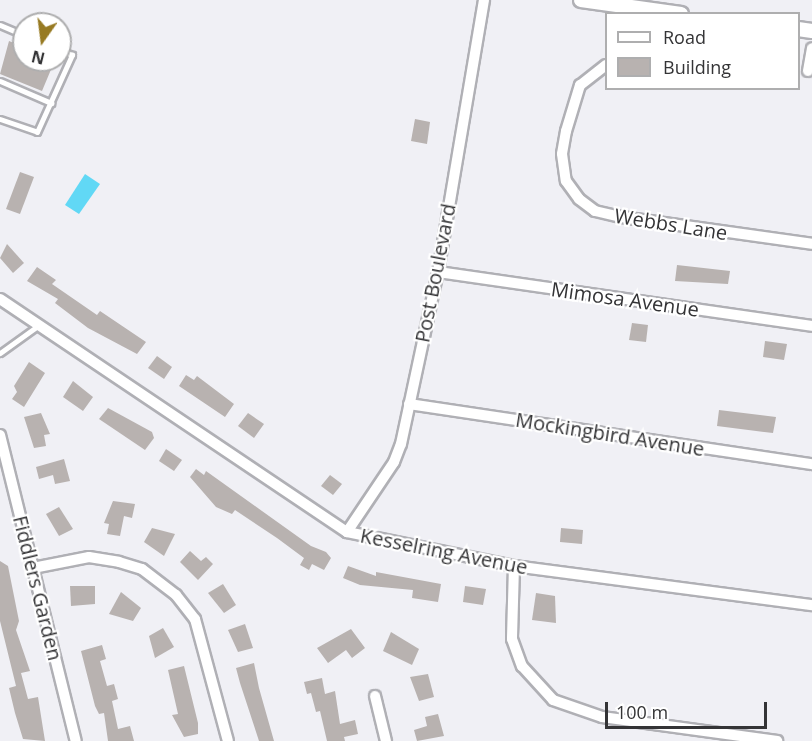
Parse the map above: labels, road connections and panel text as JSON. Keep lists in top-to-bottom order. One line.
{"streets":{"street":["Webbs Lane","Post Boulevard","Mimosa Avenue","Mockingbird Avenue","Kesselring Avenue","Fiddlers Garden"]},"crossings":[["Post Boulevard","Mimosa Avenue"],["Post Boulevard","Mockingbird Avenue"],["Post Boulevard","Kesselring Avenue"]],"legend":["Road","Building"],"scale_bar":"100 m","north":"bottom"}
